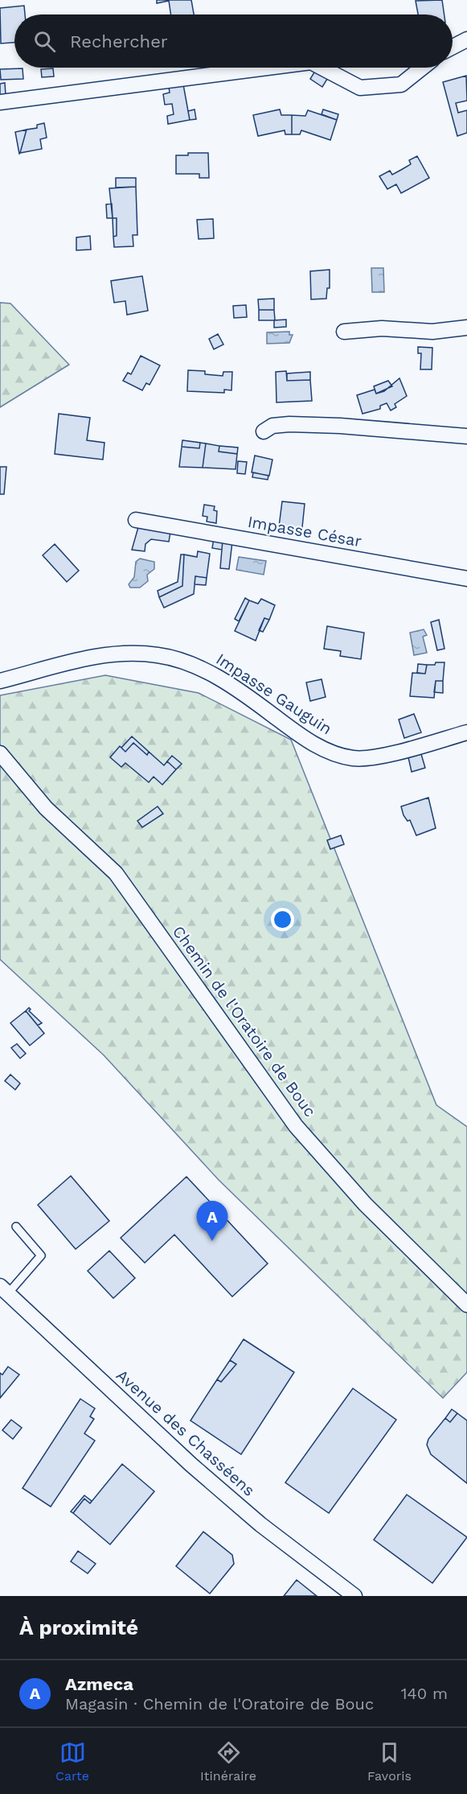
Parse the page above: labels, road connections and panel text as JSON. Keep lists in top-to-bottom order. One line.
{"streets":{"street":["Impasse César","Impasse Gauguin","Chemin de l'Oratoire de Bouc","Avenue des Chasséens"]},"page":{"search":"Rechercher","pins":"A","heading":"À proximité","list":[{"mark":"A","name":"Azmeca","note":"Magasin · Chemin de l'Oratoire de Bouc","value":"140 m"}],"nav":["Carte","Itinéraire","Favoris"]}}
